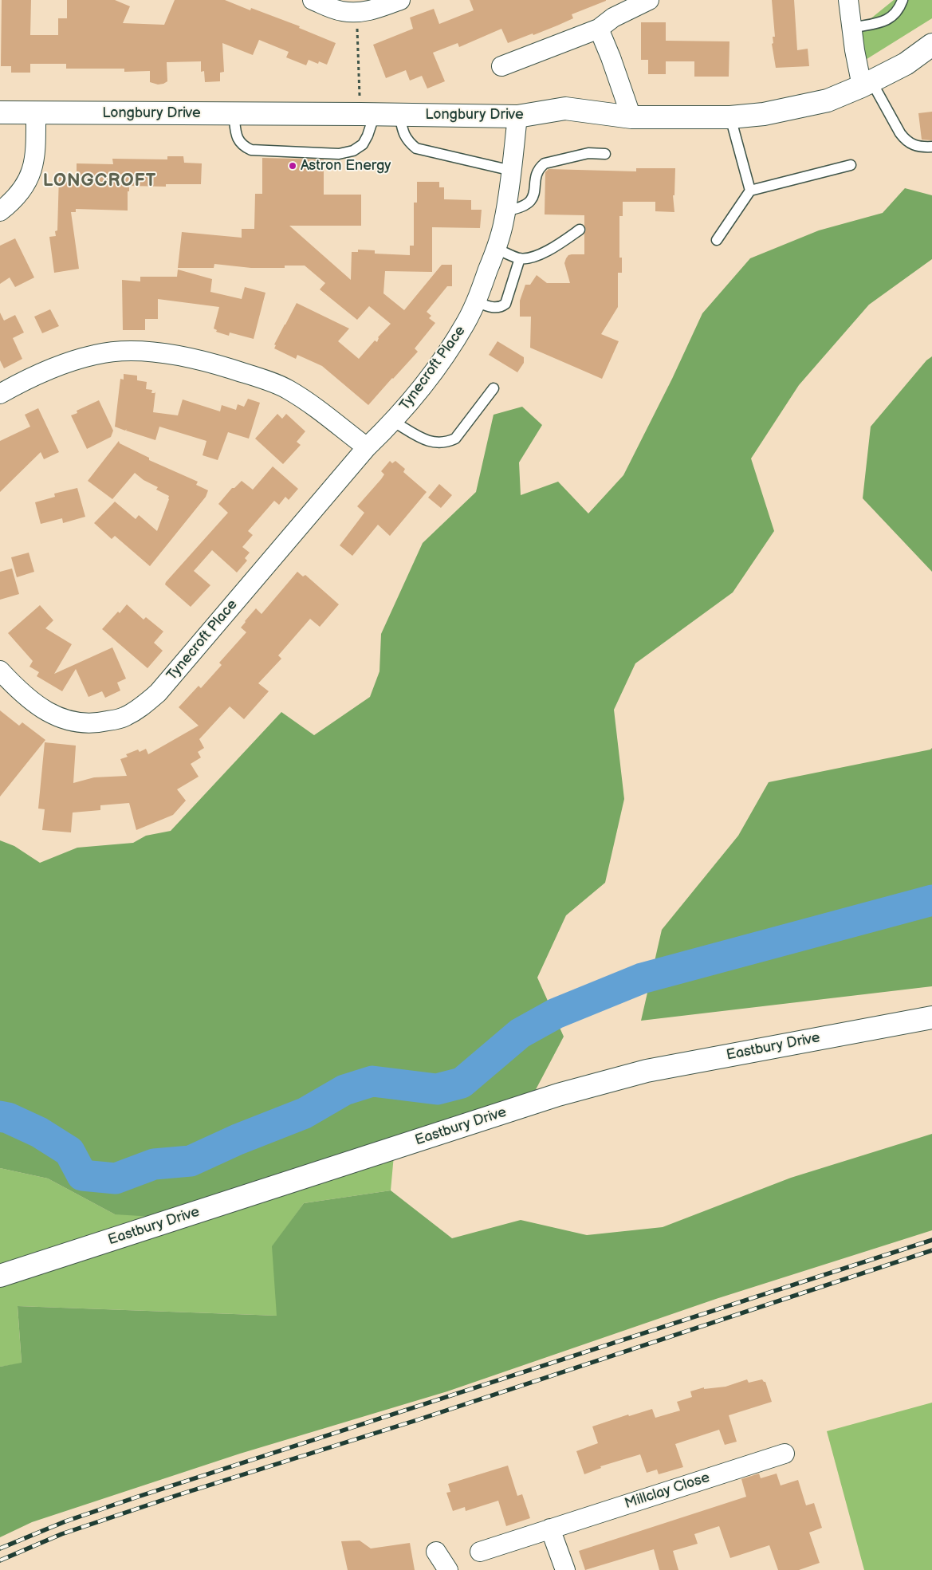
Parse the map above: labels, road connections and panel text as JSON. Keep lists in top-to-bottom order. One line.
{"streets":{"street":["Longbury Drive","Tynecroft Place","Eastbury Drive","Millclay Close"]},"crossings":[["Longbury Drive","Tynecroft Place"]],"districts":["LONGCROFT"],"places":["Astron Energy"]}
